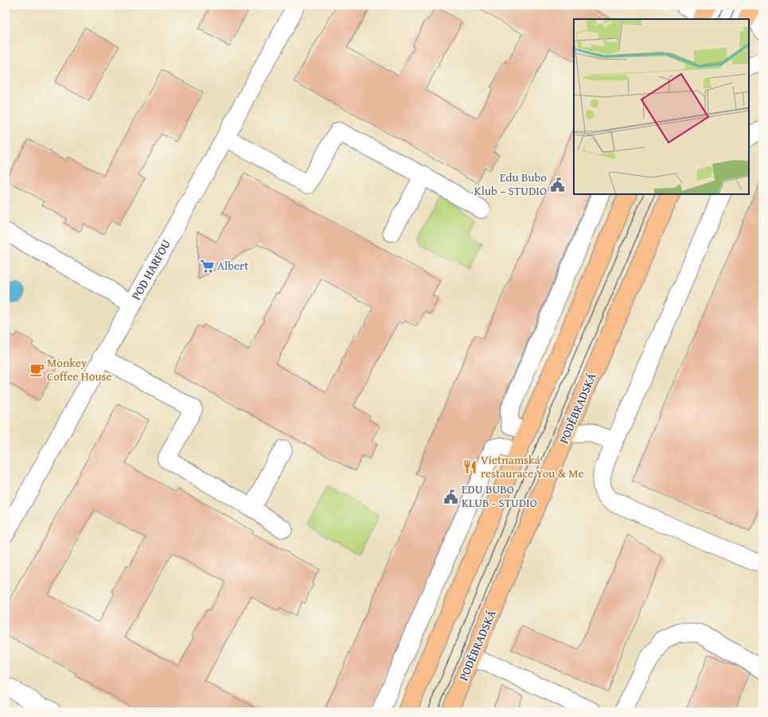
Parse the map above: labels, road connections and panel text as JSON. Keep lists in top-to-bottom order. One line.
{"streets":{"main road":["PODĚBRADSKÁ"],"street":["POD HARFOU"]},"places":{"public building":["Edu Bubo Klub – STUDIO","EDU BUBO KLUB - STUDIO"],"supermarket":["Albert"],"cafe":["Monkey Coffee House"],"restaurant":["Vietnamská restaurace You & Me"]}}
